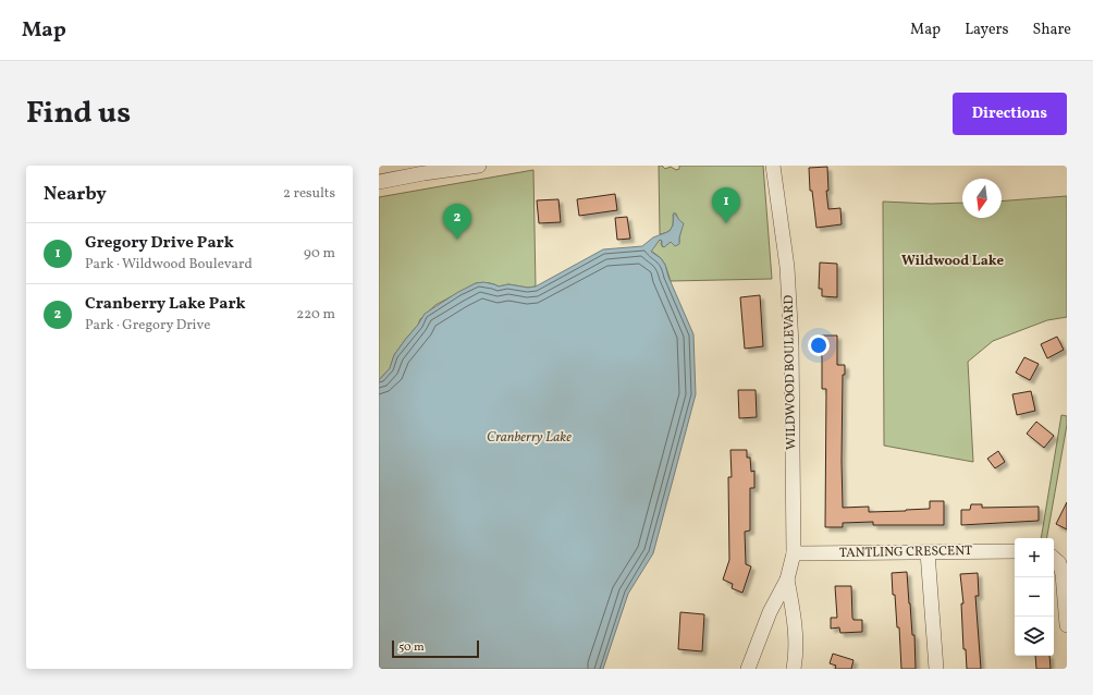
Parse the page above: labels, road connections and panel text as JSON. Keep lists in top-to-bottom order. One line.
{"streets":{"street":["WILDWOOD BOULEVARD","TANTLING CRESCENT"]},"crossings":[["WILDWOOD BOULEVARD","TANTLING CRESCENT"]],"districts":["Wildwood Lake"],"water":["Cranberry Lake"],"scale_bar":"50 m","north":"bottom","page":{"header":"Map","nav":["Map","Layers","Share"],"title":"Find us","buttons":"Directions","heading":["Nearby","2 results"],"pins":["1","2"],"list":[{"mark":"1","name":"Gregory Drive Park","note":"Park · Wildwood Boulevard","value":"90 m"},{"mark":"2","name":"Cranberry Lake Park","note":"Park · Gregory Drive","value":"220 m"}],"map_buttons":["+","−"],"scale":"50 m"}}
